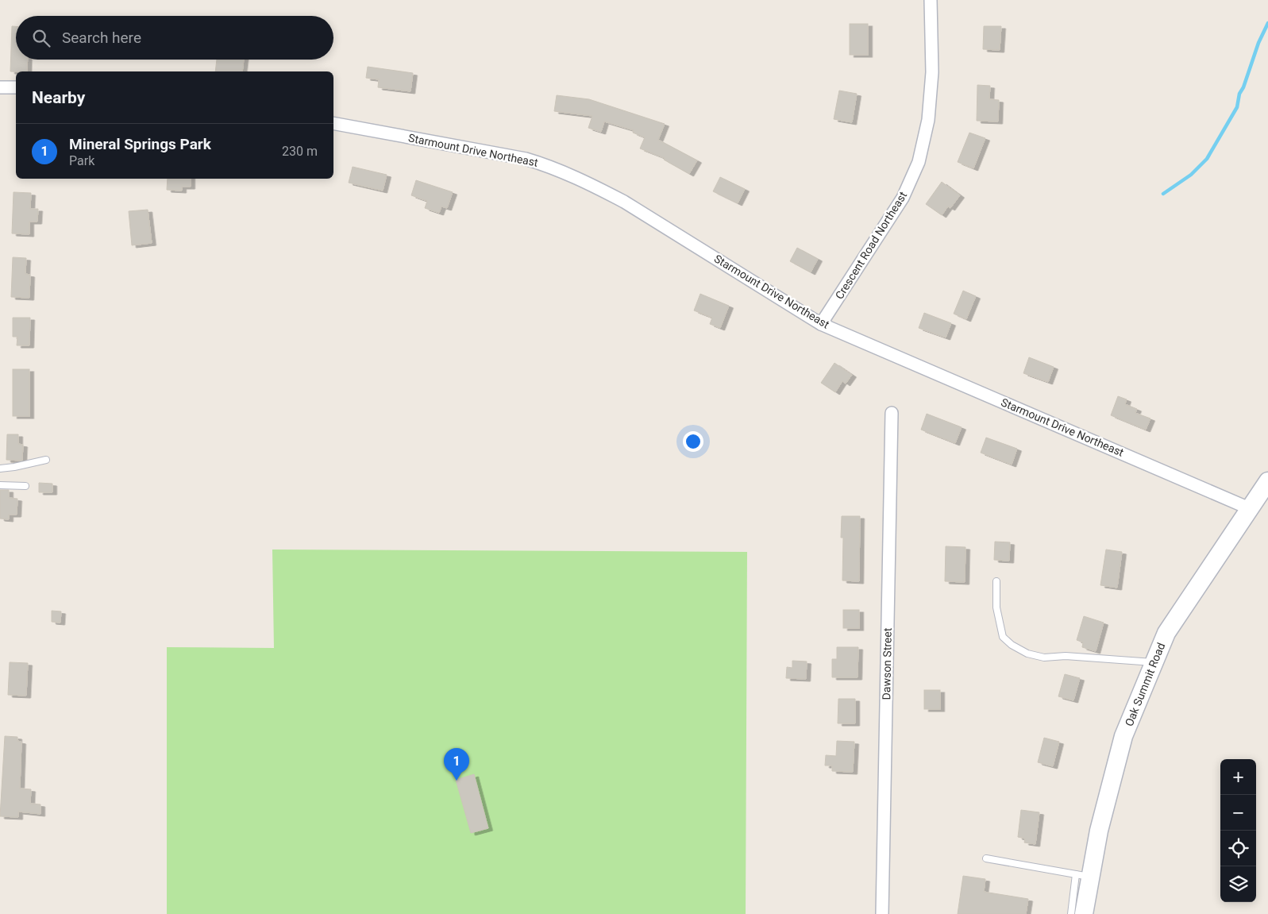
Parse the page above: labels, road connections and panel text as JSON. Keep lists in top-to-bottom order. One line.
{"streets":{"main road":["Oak Summit Road"],"street":["Starmount Drive Northeast","Crescent Road Northeast","Dawson Street"]},"crossings":[["Starmount Drive Northeast","Crescent Road Northeast"],["Starmount Drive Northeast","Oak Summit Road"]],"page":{"search":"Search here","heading":"Nearby","list":[{"mark":"1","name":"Mineral Springs Park","note":"Park","value":"230 m"}],"pins":"1","map_buttons":["+","−"]}}
